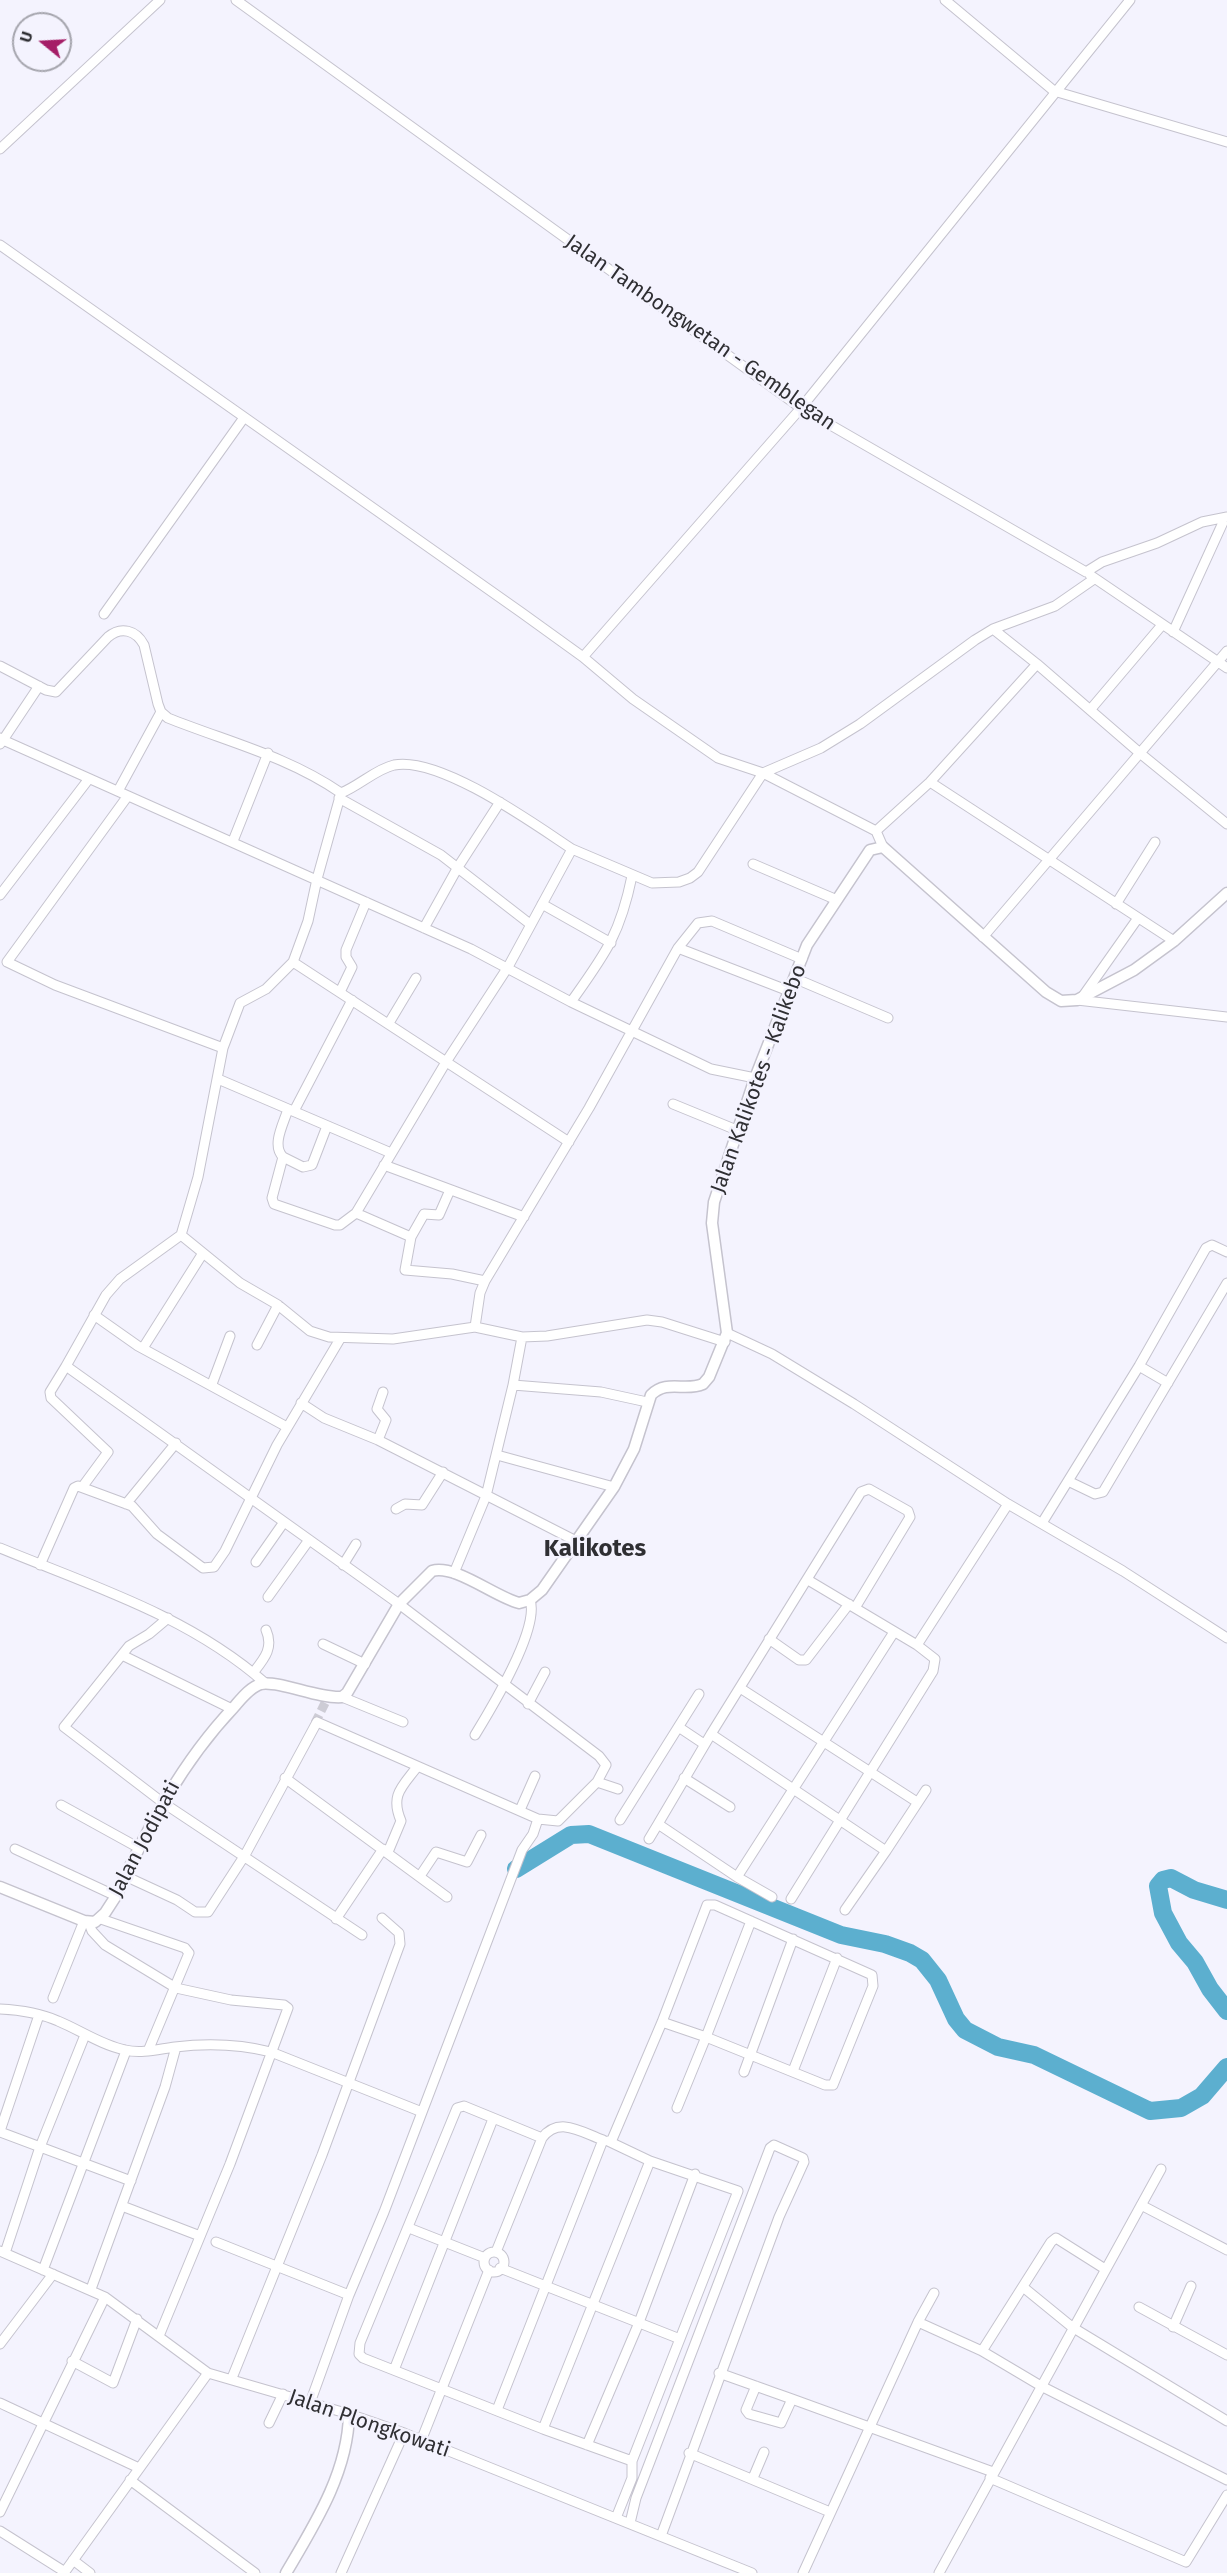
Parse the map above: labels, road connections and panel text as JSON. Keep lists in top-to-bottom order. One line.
{"streets":{"street":["Jalan Tambongwetan - Gemblegan","Jalan Kalikotes - Kalikebo","Jalan Jodipati","Jalan Plongkowati"]},"districts":["Kalikotes"],"north":"left"}
